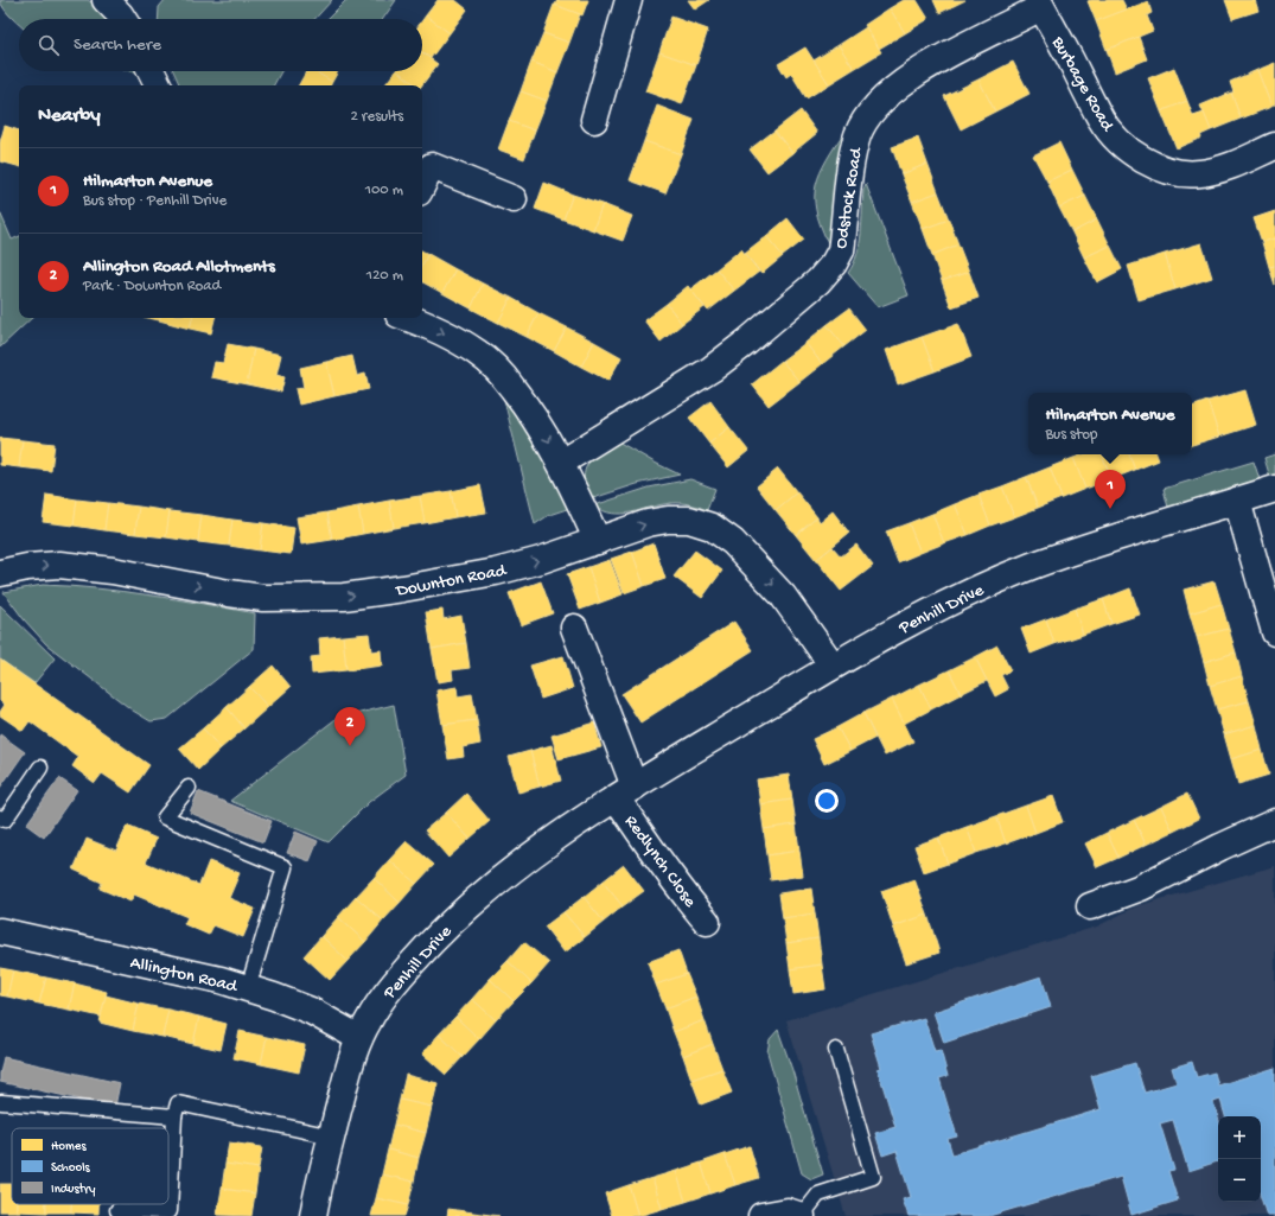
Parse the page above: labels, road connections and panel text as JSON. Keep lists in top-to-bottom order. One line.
{"streets":{"street":["Burbage Road","Odstock Road","Downton Road","Penhill Drive","Redlynch Close","Allington Road"]},"crossings":[["Burbage Road","Odstock Road"],["Downton Road","Penhill Drive"],["Penhill Drive","Redlynch Close"],["Penhill Drive","Allington Road"]],"one_way":["Downton Road"],"legend":["Homes","Schools","Industry"],"page":{"search":"Search here","heading":["Nearby","2 results"],"list":[{"mark":"1","name":"Hilmarton Avenue","note":"Bus stop · Penhill Drive","value":"100 m"},{"mark":"2","name":"Allington Road Allotments","note":"Park · Downton Road","value":"120 m"}],"popup":["Hilmarton Avenue","Bus stop"],"pins":["1","2"],"map_buttons":["+","−"]}}
